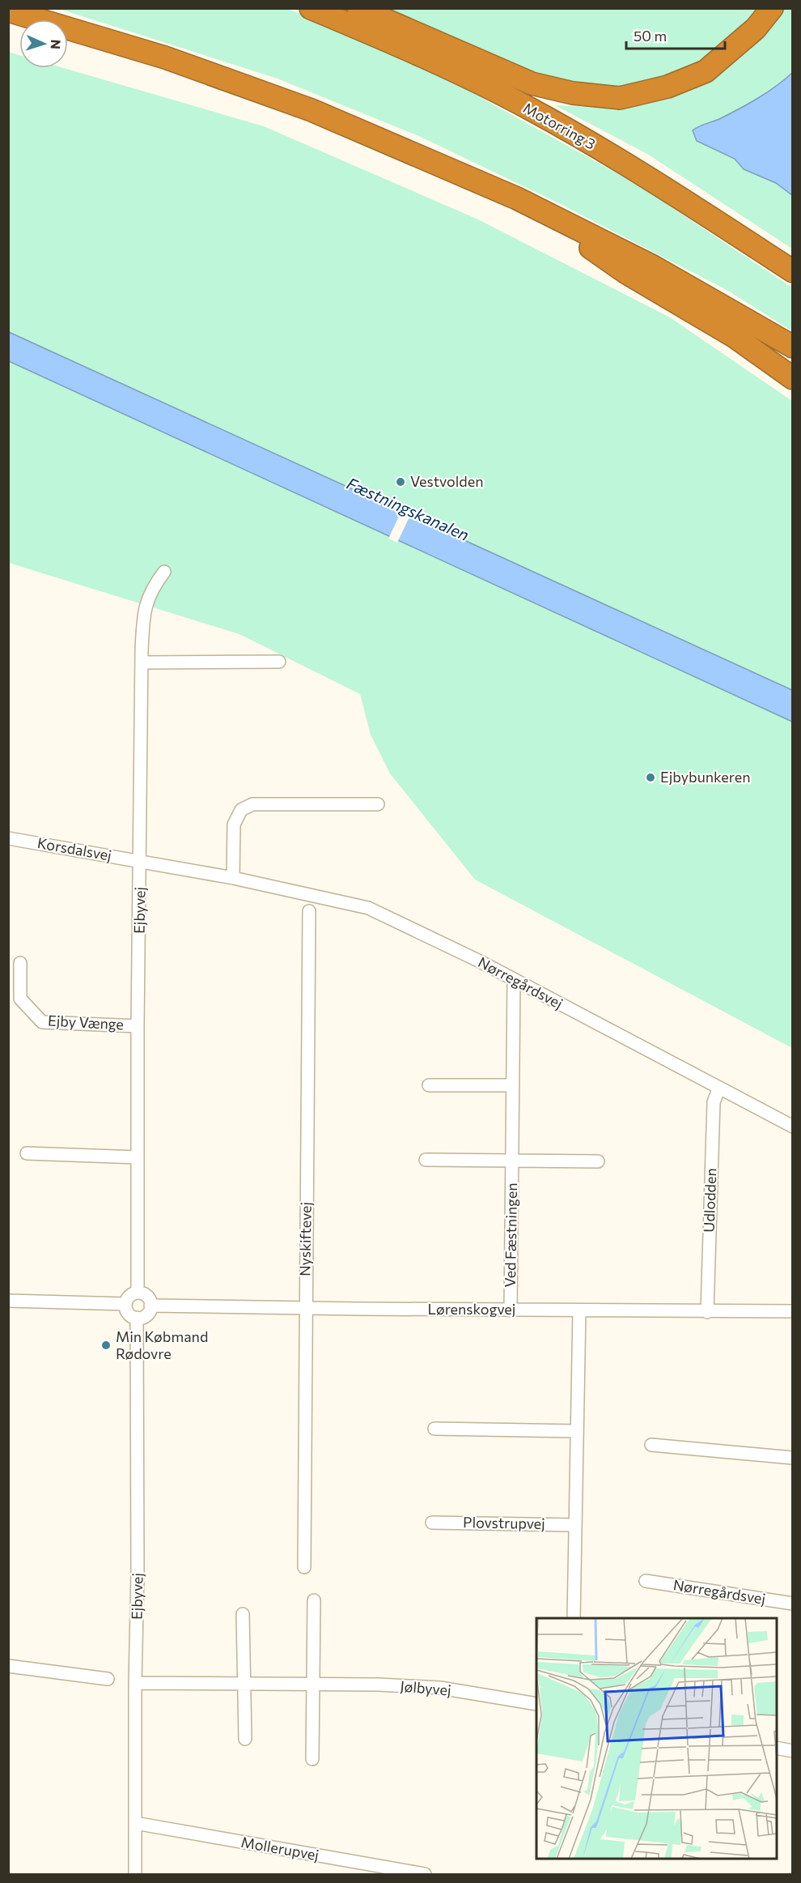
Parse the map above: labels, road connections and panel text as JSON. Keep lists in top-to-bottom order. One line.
{"streets":{"highway":["Motorring 3"],"street":["Korsdalsvej","Ejbyvej","Nørregårdsvej","Ejby Vænge","Udlodden","Ved Fæstningen","Nyskiftevej","Lørenskogvej","Plovstrupvej","Jølbyvej","Mollerupvej"]},"crossings":[["Korsdalsvej","Ejbyvej"],["Korsdalsvej","Nørregårdsvej"],["Ejbyvej","Nørregårdsvej"],["Ejbyvej","Ejby Vænge"],["Ejbyvej","Lørenskogvej"],["Ejbyvej","Jølbyvej"],["Ejbyvej","Mollerupvej"],["Nørregårdsvej","Udlodden"],["Nørregårdsvej","Ved Fæstningen"],["Udlodden","Lørenskogvej"],["Ved Fæstningen","Lørenskogvej"],["Nyskiftevej","Lørenskogvej"]],"water":["Fæstningskanalen"],"places":["Vestvolden","Ejbybunkeren","Min Købmand Rødovre"],"scale_bar":"50 m","north":"right"}
